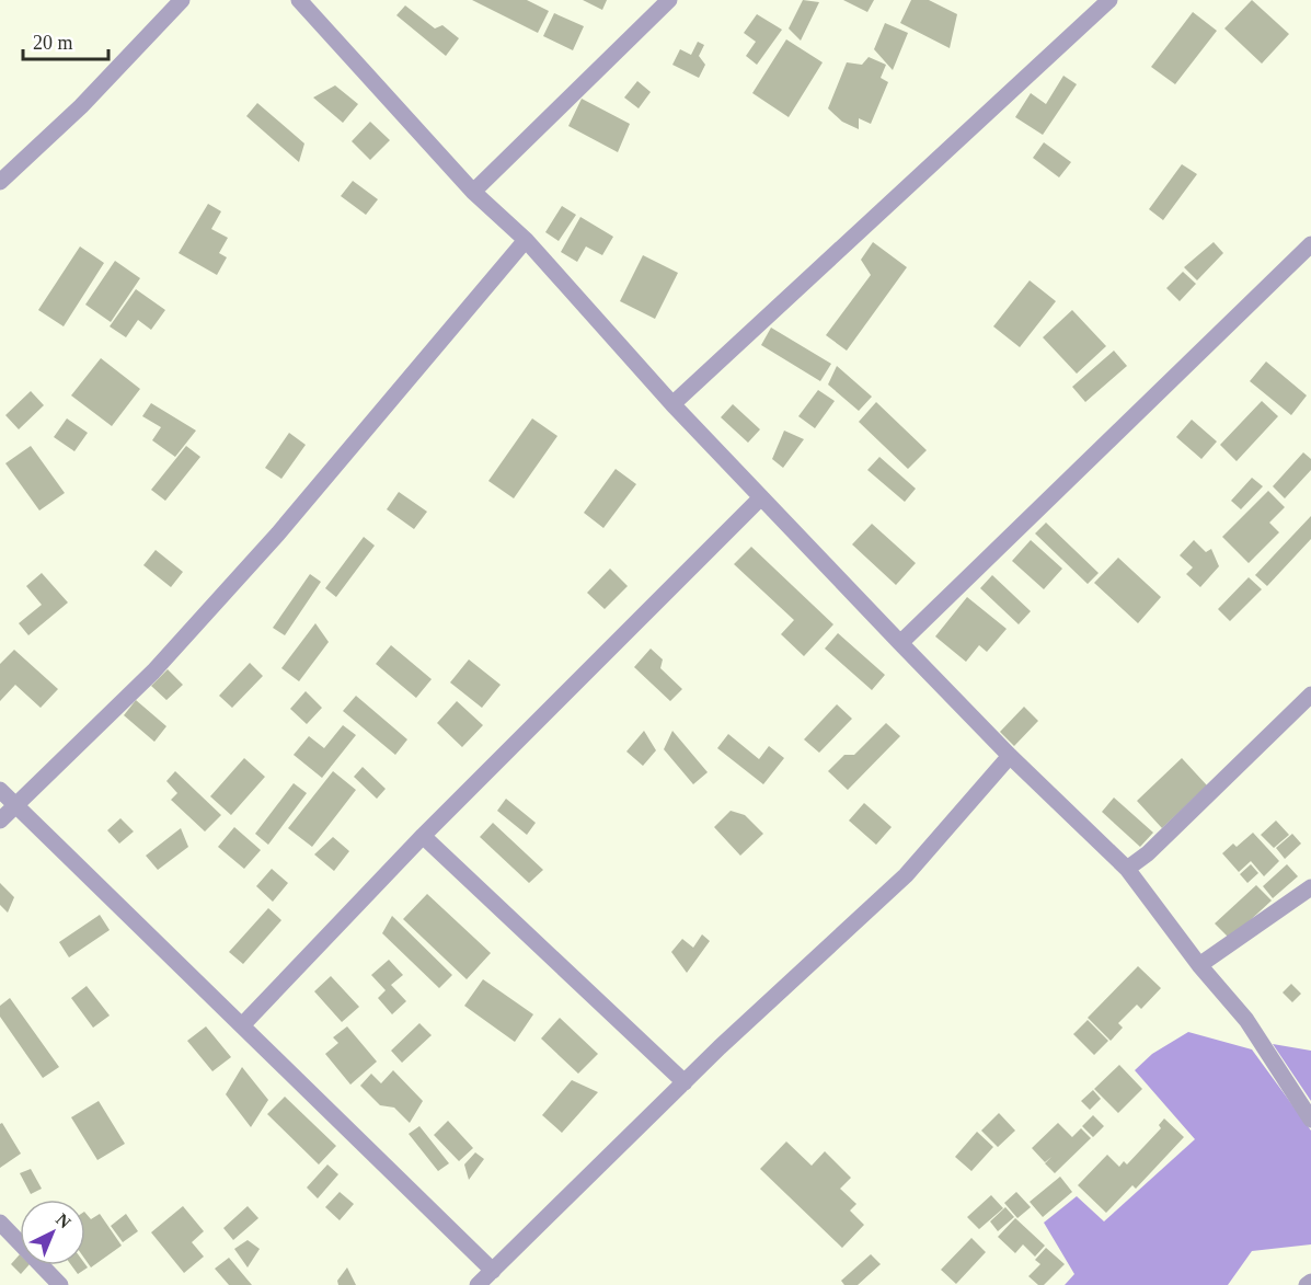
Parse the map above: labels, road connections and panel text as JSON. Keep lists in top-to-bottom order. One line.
{"scale_bar":"20 m","north":"top right"}
